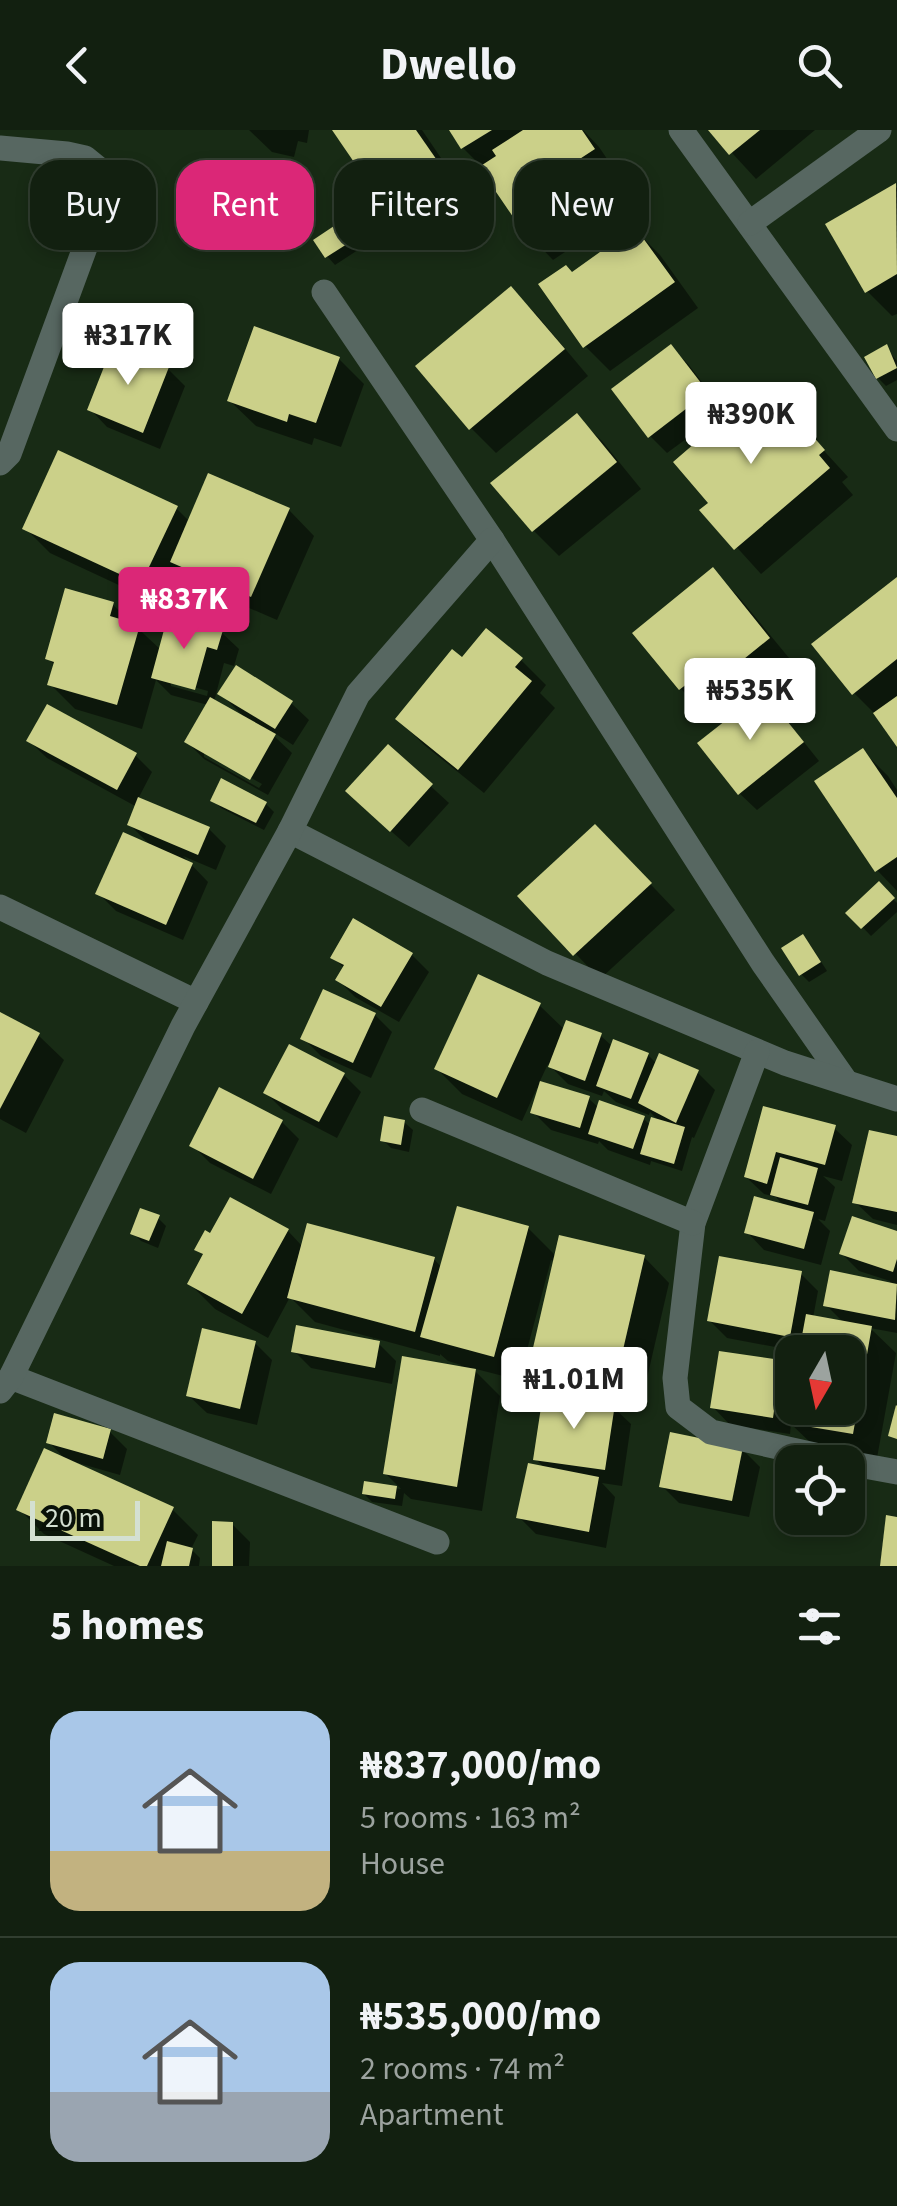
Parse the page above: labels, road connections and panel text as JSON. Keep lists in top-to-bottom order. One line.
{"scale_bar":"20 m","north":"bottom","page":{"header":"Dwello","chip":["Buy","Rent","Filters","New"],"price":["₦317K","₦390K","₦837K","₦535K","₦1.01M"],"scale":"20 m","heading":"5 homes","list":[{"name":"₦837,000/mo","note":"5 rooms · 163 m² · House"},{"name":"₦535,000/mo","note":"2 rooms · 74 m² · Apartment"}]}}
